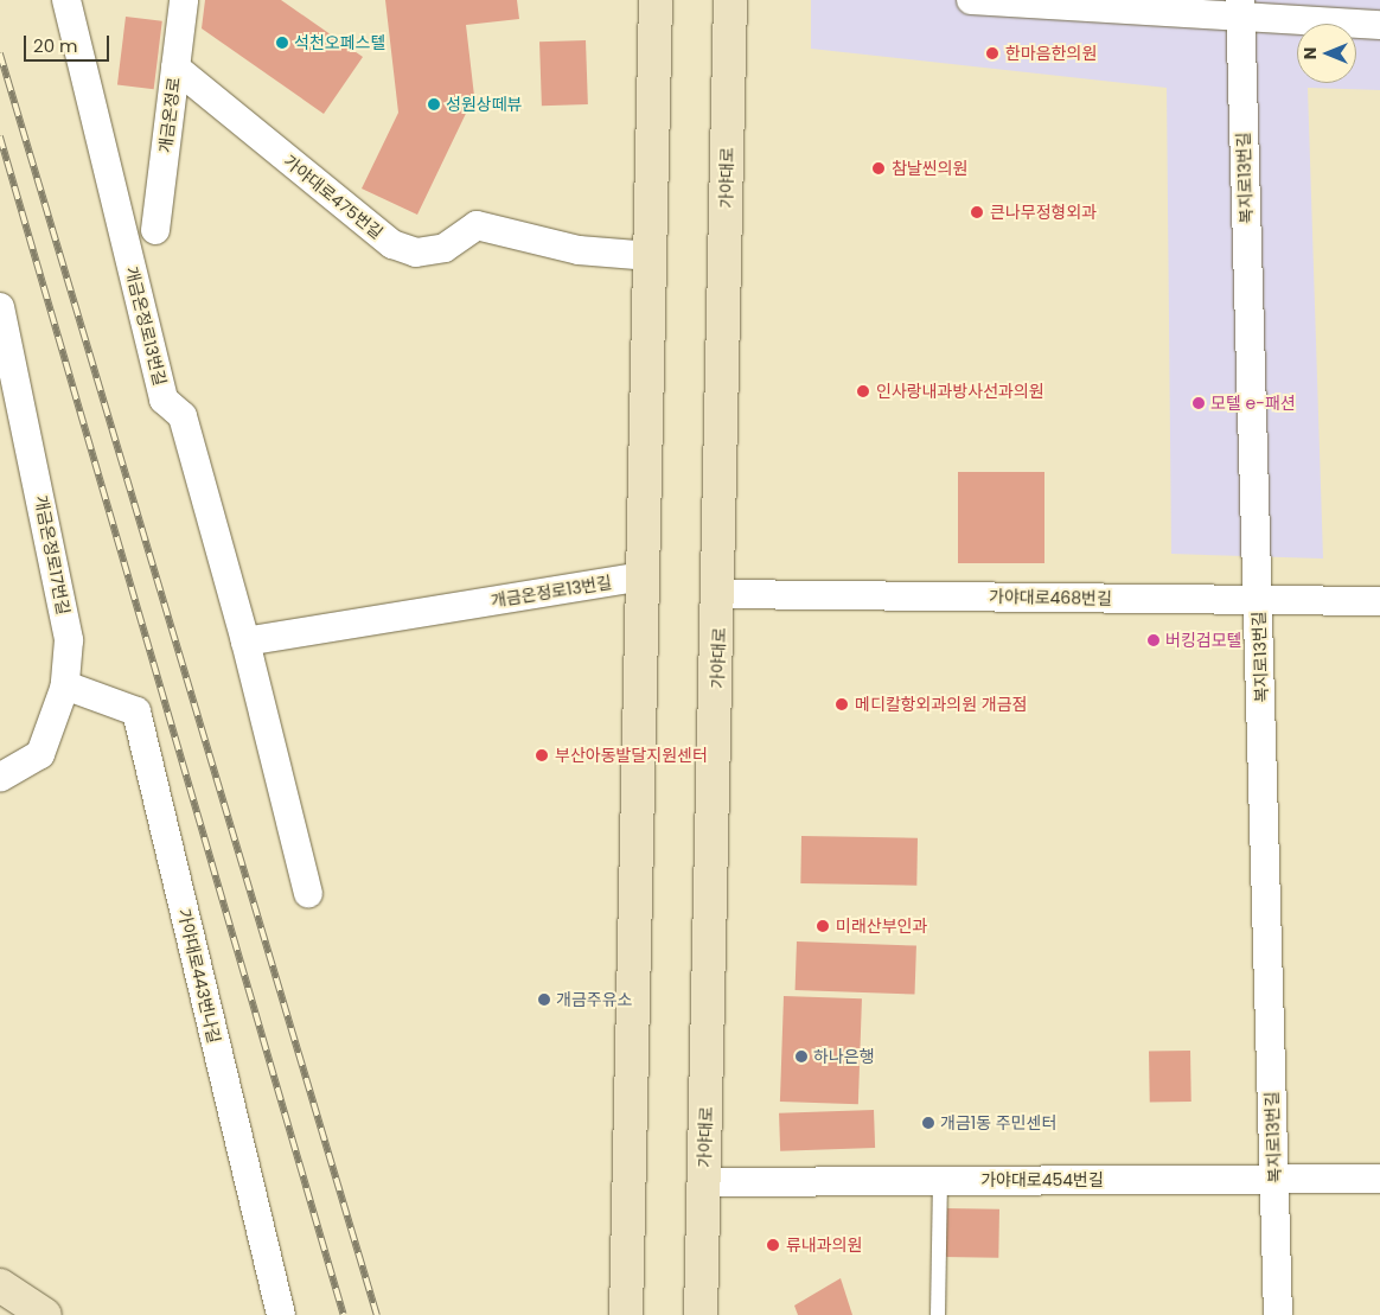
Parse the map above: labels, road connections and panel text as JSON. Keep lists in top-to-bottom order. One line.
{"streets":{"main road":["가야대로"],"street":["개금온정로","복지로13번길","가야대로475번길","개금온정로13번길","개금온정로17번길","가야대로468번길","가야대로443번나길","가야대로454번길"]},"crossings":[["개금온정로","가야대로475번길"],["가야대로","가야대로468번길"],["가야대로","가야대로454번길"],["복지로13번길","가야대로468번길"],["복지로13번길","가야대로454번길"],["개금온정로17번길","가야대로443번나길"]],"places":["석천오페스텔","한마음한의원","성원상떼뷰","참날씬의원","큰나무정형외과","인사랑내과방사선과의원","모텔 e-패션","버킹검모텔","메디칼항외과의원 개금점","부산아동발달지원센터","미래산부인과","개금주유소","하나은행","개금1동 주민센터","류내과의원"],"scale_bar":"20 m","north":"left"}
